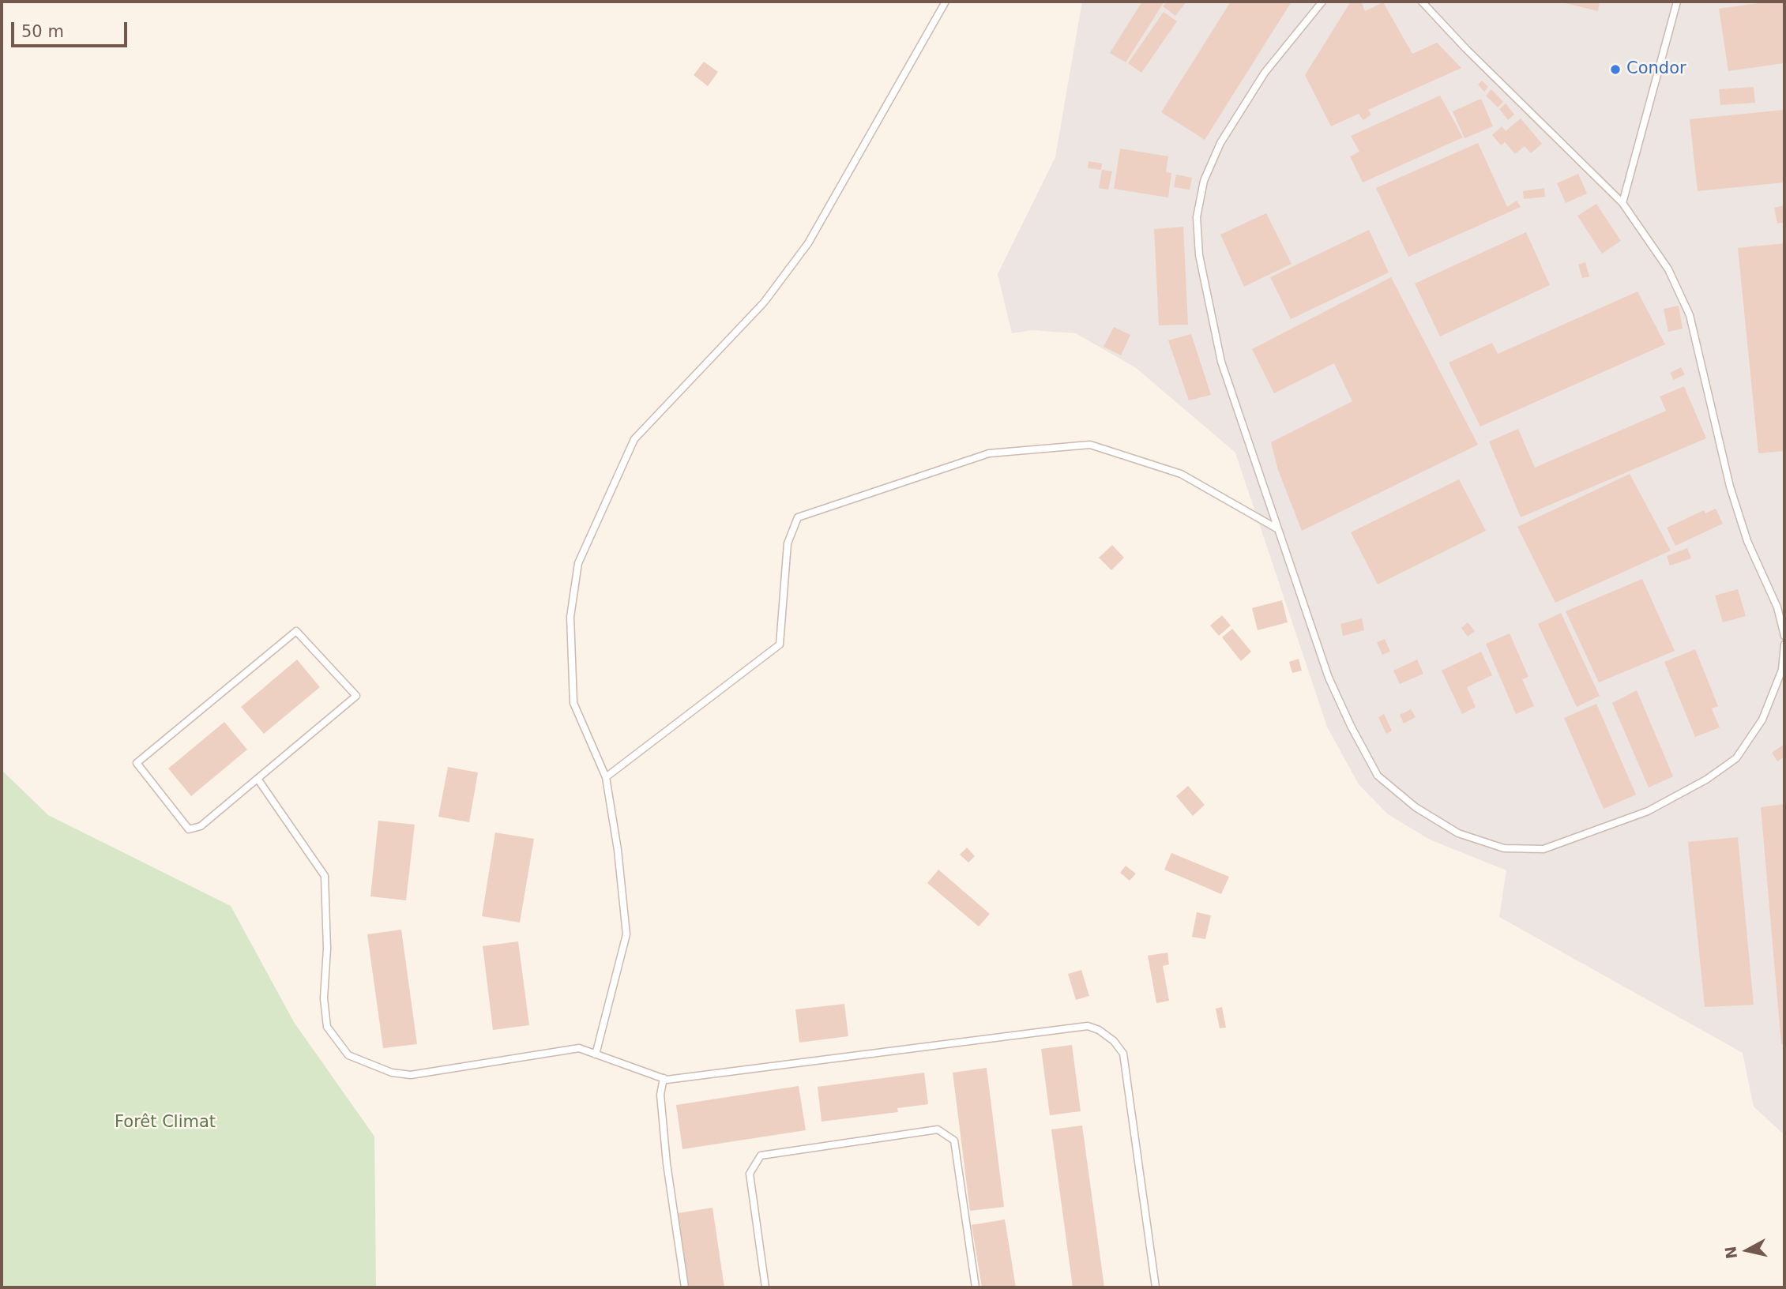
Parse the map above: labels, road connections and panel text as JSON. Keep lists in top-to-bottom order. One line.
{"parks":["Forêt Climat"],"places":["Condor"],"scale_bar":"50 m","north":"left"}
